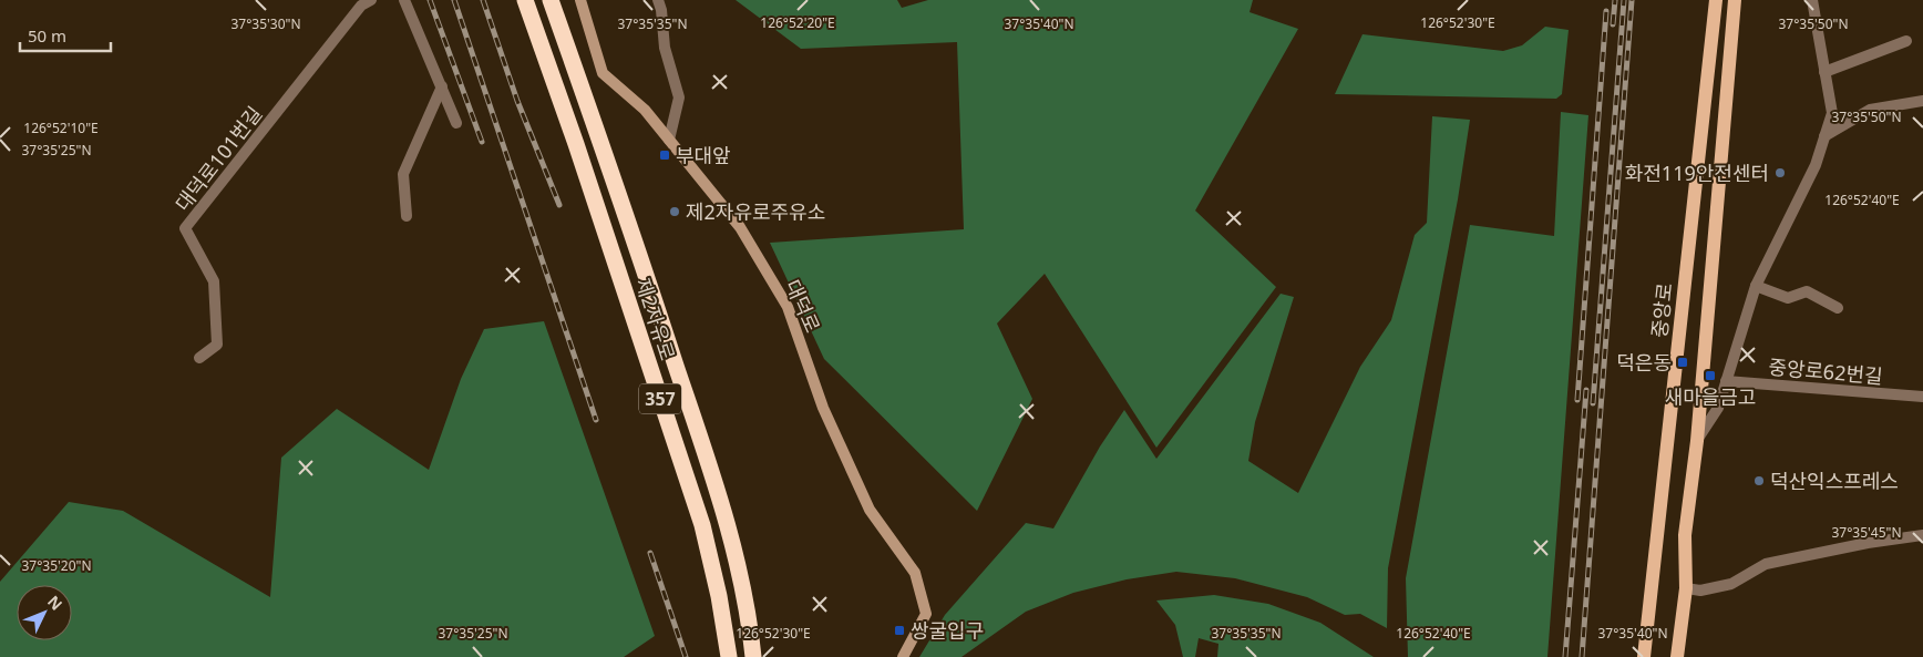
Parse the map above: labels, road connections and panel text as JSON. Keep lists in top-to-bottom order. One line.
{"streets":{"highway":["제2자유로","357"],"main road":["중앙로"],"street":["대덕로101번길","대덕로","중앙로62번길"]},"places":{"transit":["부대앞","덕은동","새마을금고","쌍굴입구"],"other":["화전119안전센터","제2자유로주유소","덕산익스프레스"]},"scale_bar":"50 m","north":"top right","coordinates":["126°52'20\"E","126°52'30\"E","37°35'30\"N","37°35'35\"N","37°35'40\"N","37°35'50\"N","126°52'10\"E","37°35'25\"N","126°52'40\"E","37°35'45\"N","37°35'20\"N"]}
